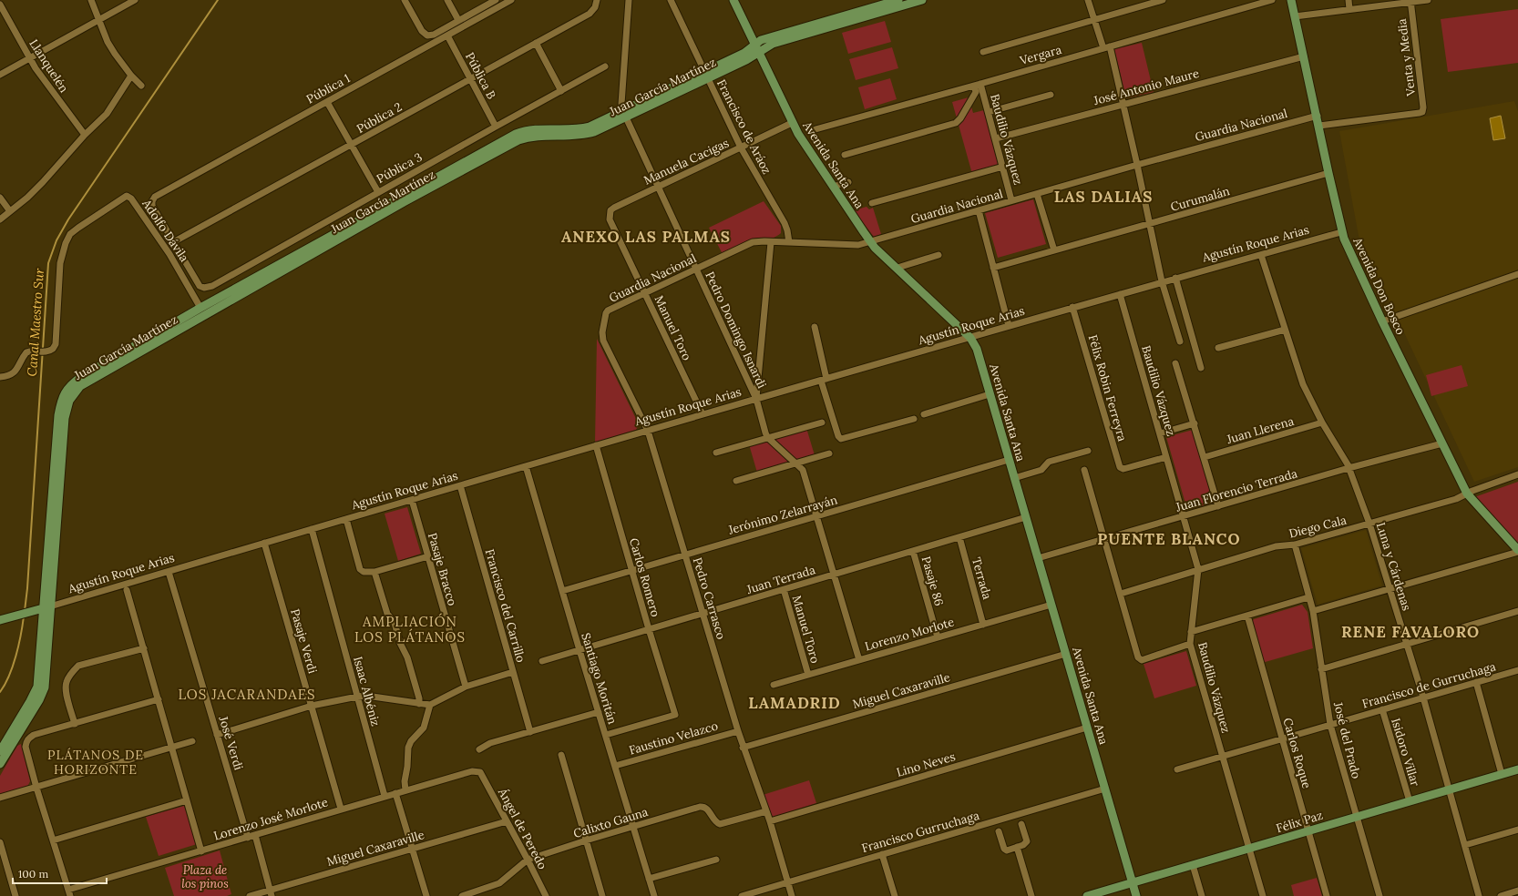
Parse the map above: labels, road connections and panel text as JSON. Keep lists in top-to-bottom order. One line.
{"streets":{"main road":["Juan García Martínez","Avenida Santa Ana","Avenida Don Bosco","Félix Paz"],"street":["Vergara","Venta y Media","Llanquelén","Pública B","José Antonio Maure","Pública 1","Pública 2","Guardia Nacional","Francisco de Aráoz","Baudilio Vázquez","Manuela Cacigas","Pública 3","Curumalán","Adolfo Dávila","Agustín Roque Arias","Manuel Toro","Pedro Domingo Isnardi","Félix Robin Ferreyra","Juan Llerena","Juan Florencio Terrada","Jerónimo Zelarrayán","Diego Cala","Luna y Cárdenas","Pasaje Bracco","Carlos Romero","Terrada","Juan Terrada","Pasaje 86","Pedro Carrasco","Francisco del Carrillo","Lorenzo Morlote","Pasaje Verdi","Santiago Moritán","Francisco de Gurruchaga","Miguel Caxaraville","Isaac Albéniz","Faustino Velazco","José del Prado","José Verdi","Isidoro Villar","Carlos Roque","Lino Neves","Lorenzo José Morlote","Calixto Gauna","Ángel de Peredo","Francisco Gurruchaga"]},"crossings":[["Vergara","Baudilio Vázquez"],["Venta y Media","Avenida Don Bosco"],["Pública B","Pública 1"],["Pública B","Pública 2"],["Pública B","Pública 3"],["Juan García Martínez","Francisco de Aráoz"],["Juan García Martínez","Avenida Santa Ana"],["Juan García Martínez","Adolfo Dávila"],["Juan García Martínez","Agustín Roque Arias"],["Juan García Martínez","Pedro Domingo Isnardi"],["José Antonio Maure","Baudilio Vázquez"],["José Antonio Maure","Avenida Don Bosco"],["Pública 1","Pública 2"],["Pública 1","Pública 3"],["Pública 2","Pública 3"],["Guardia Nacional","Francisco de Aráoz"],["Guardia Nacional","Baudilio Vázquez"],["Guardia Nacional","Avenida Santa Ana"],["Guardia Nacional","Avenida Don Bosco"],["Guardia Nacional","Manuel Toro"],["Guardia Nacional","Pedro Domingo Isnardi"],["Guardia Nacional","Pedro Carrasco"],["Francisco de Aráoz","Manuela Cacigas"],["Baudilio Vázquez","Curumalán"],["Baudilio Vázquez","Agustín Roque Arias"],["Baudilio Vázquez","Félix Robin Ferreyra"],["Baudilio Vázquez","Juan Florencio Terrada"],["Baudilio Vázquez","Diego Cala"],["Baudilio Vázquez","Francisco de Gurruchaga"],["Baudilio Vázquez","Félix Paz"],["Manuela Cacigas","Avenida Santa Ana"],["Manuela Cacigas","Manuel Toro"],["Manuela Cacigas","Pedro Domingo Isnardi"],["Avenida Santa Ana","Agustín Roque Arias"],["Avenida Santa Ana","Juan Florencio Terrada"],["Avenida Santa Ana","Jerónimo Zelarrayán"],["Avenida Santa Ana","Juan Terrada"],["Avenida Santa Ana","Lorenzo Morlote"],["Avenida Santa Ana","Miguel Caxaraville"],["Avenida Santa Ana","Lino Neves"],["Avenida Santa Ana","Félix Paz"],["Avenida Santa Ana","Francisco Gurruchaga"],["Curumalán","Avenida Don Bosco"],["Agustín Roque Arias","Avenida Don Bosco"],["Agustín Roque Arias","Manuel Toro"],["Agustín Roque Arias","Pedro Domingo Isnardi"],["Agustín Roque Arias","Félix Robin Ferreyra"],["Agustín Roque Arias","Luna y Cárdenas"],["Agustín Roque Arias","Pasaje Bracco"],["Agustín Roque Arias","Carlos Romero"],["Agustín Roque Arias","Pedro Carrasco"],["Agustín Roque Arias","Francisco del Carrillo"],["Agustín Roque Arias","Pasaje Verdi"],["Agustín Roque Arias","Santiago Moritán"],["Agustín Roque Arias","Isaac Albéniz"],["Agustín Roque Arias","José Verdi"],["Avenida Don Bosco","Juan Florencio Terrada"],["Avenida Don Bosco","Diego Cala"],["Manuel Toro","Juan Terrada"],["Manuel Toro","Lorenzo Morlote"],["Juan Llerena","Luna y Cárdenas"],["Juan Florencio Terrada","Luna y Cárdenas"],["Jerónimo Zelarrayán","Carlos Romero"],["Jerónimo Zelarrayán","Pedro Carrasco"],["Jerónimo Zelarrayán","Santiago Moritán"],["Diego Cala","Luna y Cárdenas"],["Diego Cala","José del Prado"],["Luna y Cárdenas","Francisco de Gurruchaga"],["Luna y Cárdenas","Félix Paz"],["Carlos Romero","Juan Terrada"],["Carlos Romero","Santiago Moritán"],["Terrada","Juan Terrada"],["Terrada","Lorenzo Morlote"],["Juan Terrada","Pasaje 86"],["Juan Terrada","Pedro Carrasco"],["Juan Terrada","Santiago Moritán"],["Pasaje 86","Lorenzo Morlote"],["Pedro Carrasco","Miguel Caxaraville"],["Pedro Carrasco","Faustino Velazco"],["Pedro Carrasco","Lino Neves"],["Pedro Carrasco","Calixto Gauna"],["Pedro Carrasco","Francisco Gurruchaga"],["Pasaje Verdi","Lorenzo José Morlote"],["Santiago Moritán","Faustino Velazco"],["Santiago Moritán","Calixto Gauna"],["Francisco de Gurruchaga","José del Prado"],["Francisco de Gurruchaga","Isidoro Villar"],["Francisco de Gurruchaga","Carlos Roque"],["Miguel Caxaraville","Ángel de Peredo"],["Isaac Albéniz","Lorenzo José Morlote"],["José del Prado","Félix Paz"],["José Verdi","Lorenzo José Morlote"],["Isidoro Villar","Félix Paz"],["Carlos Roque","Félix Paz"],["Lorenzo José Morlote","Ángel de Peredo"],["Calixto Gauna","Ángel de Peredo"]],"districts":["LAS DALIAS","ANEXO LAS PALMAS","PUENTE BLANCO","AMPLIACIÓN LOS PLÁTANOS","RENE FAVALORO","LOS JACARANDAES","LAMADRID","PLÁTANOS DE HORIZONTE"],"water":["Canal Maestro Sur"],"parks":["Plaza de los pinos"],"scale_bar":"100 m"}
